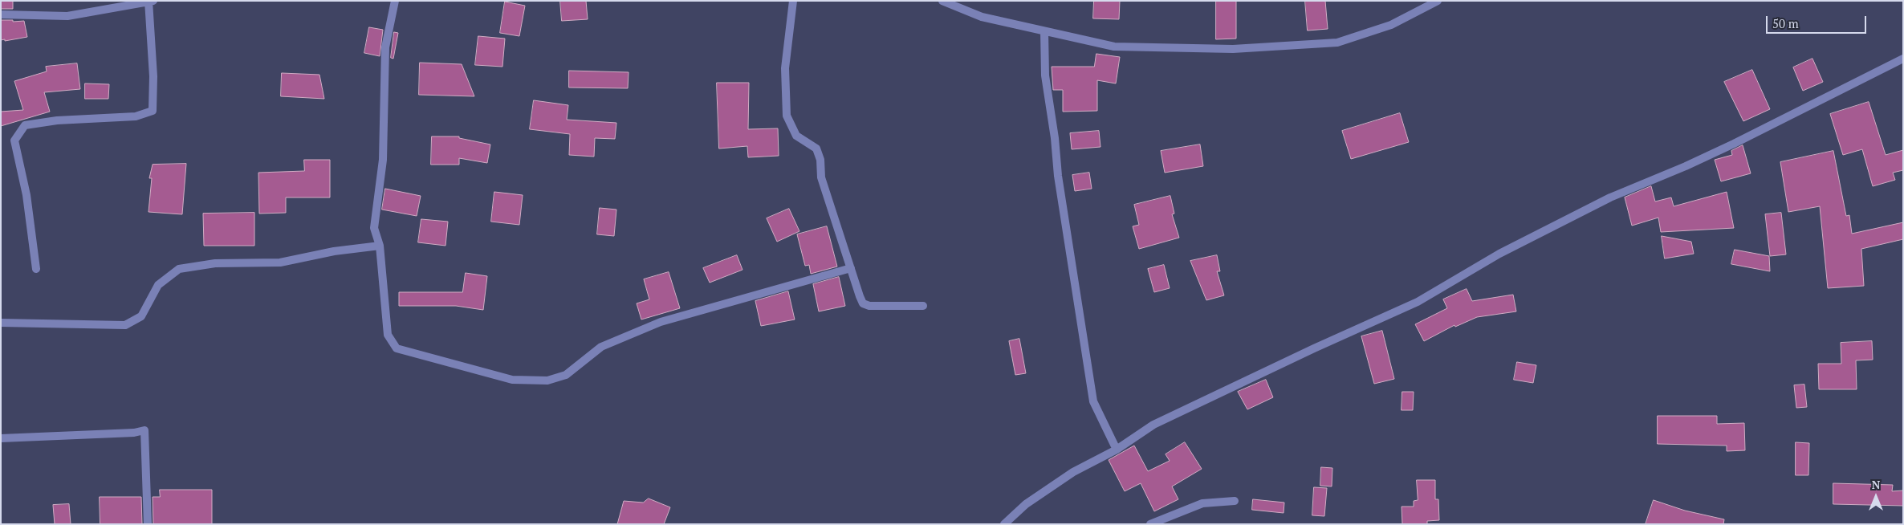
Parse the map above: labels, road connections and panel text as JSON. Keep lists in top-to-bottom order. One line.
{"scale_bar":"50 m","north":"top"}
